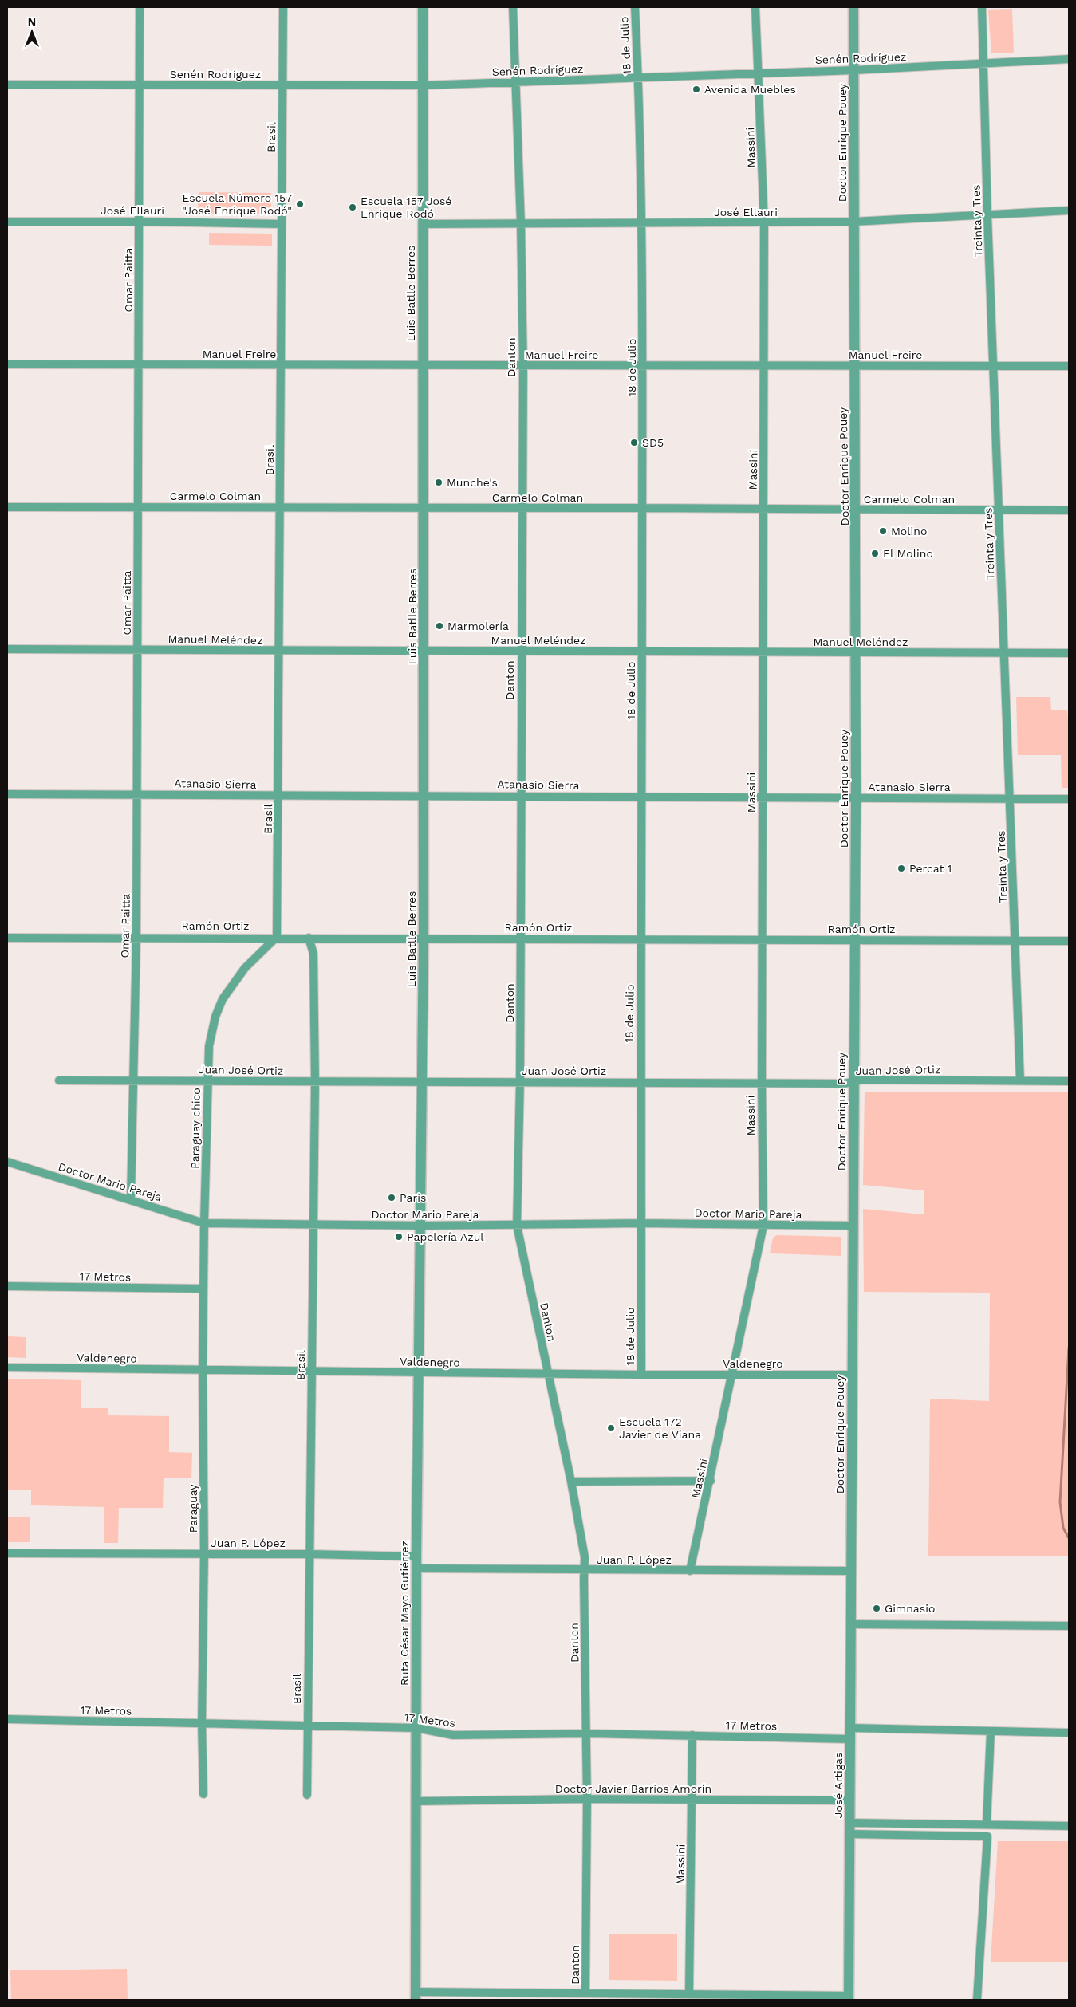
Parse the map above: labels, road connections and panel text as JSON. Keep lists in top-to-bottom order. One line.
{"streets":{"street":["18 de Julio","Senén Rodríguez","Brasil","Doctor Enrique Pouey","Massini","José Ellauri","Treinta y Tres","Omar Paitta","Luis Batlle Berres","Manuel Freire","Danton","Carmelo Colman","Manuel Meléndez","Atanasio Sierra","Ramón Ortiz","Juan José Ortiz","Paraguay chico","Doctor Mario Pareja","17 Metros","Valdenegro","Paraguay","Juan P. López","Ruta César Mayo Gutiérrez","José Artigas","Doctor Javier Barrios Amorín"]},"crossings":[["18 de Julio","Senén Rodríguez"],["18 de Julio","José Ellauri"],["18 de Julio","Manuel Freire"],["18 de Julio","Carmelo Colman"],["18 de Julio","Manuel Meléndez"],["18 de Julio","Atanasio Sierra"],["18 de Julio","Ramón Ortiz"],["18 de Julio","Juan José Ortiz"],["18 de Julio","Doctor Mario Pareja"],["18 de Julio","Valdenegro"],["Senén Rodríguez","Brasil"],["Senén Rodríguez","Doctor Enrique Pouey"],["Senén Rodríguez","Massini"],["Senén Rodríguez","Treinta y Tres"],["Senén Rodríguez","Omar Paitta"],["Senén Rodríguez","Luis Batlle Berres"],["Senén Rodríguez","Danton"],["Brasil","José Ellauri"],["Brasil","Manuel Freire"],["Brasil","Carmelo Colman"],["Brasil","Manuel Meléndez"],["Brasil","Atanasio Sierra"],["Brasil","Ramón Ortiz"],["Brasil","Juan José Ortiz"],["Brasil","Paraguay chico"],["Brasil","Doctor Mario Pareja"],["Brasil","17 Metros"],["Brasil","Valdenegro"],["Brasil","Juan P. López"],["Doctor Enrique Pouey","José Ellauri"],["Doctor Enrique Pouey","Manuel Freire"],["Doctor Enrique Pouey","Carmelo Colman"],["Doctor Enrique Pouey","Manuel Meléndez"],["Doctor Enrique Pouey","Atanasio Sierra"],["Doctor Enrique Pouey","Ramón Ortiz"],["Doctor Enrique Pouey","Juan José Ortiz"],["Doctor Enrique Pouey","Doctor Mario Pareja"],["Doctor Enrique Pouey","Valdenegro"],["Doctor Enrique Pouey","Juan P. López"],["Doctor Enrique Pouey","José Artigas"],["Massini","José Ellauri"],["Massini","Manuel Freire"],["Massini","Carmelo Colman"],["Massini","Manuel Meléndez"],["Massini","Atanasio Sierra"],["Massini","Ramón Ortiz"],["Massini","Juan José Ortiz"],["Massini","Doctor Mario Pareja"],["Massini","17 Metros"],["Massini","Valdenegro"],["Massini","Juan P. López"],["Massini","Doctor Javier Barrios Amorín"],["José Ellauri","Treinta y Tres"],["José Ellauri","Omar Paitta"],["José Ellauri","Luis Batlle Berres"],["José Ellauri","Danton"],["Treinta y Tres","Manuel Freire"],["Treinta y Tres","Carmelo Colman"],["Treinta y Tres","Manuel Meléndez"],["Treinta y Tres","Atanasio Sierra"],["Treinta y Tres","Ramón Ortiz"],["Treinta y Tres","Juan José Ortiz"],["Omar Paitta","Manuel Freire"],["Omar Paitta","Carmelo Colman"],["Omar Paitta","Manuel Meléndez"],["Omar Paitta","Atanasio Sierra"],["Omar Paitta","Ramón Ortiz"],["Omar Paitta","Juan José Ortiz"],["Omar Paitta","Doctor Mario Pareja"],["Luis Batlle Berres","Manuel Freire"],["Luis Batlle Berres","Carmelo Colman"],["Luis Batlle Berres","Manuel Meléndez"],["Luis Batlle Berres","Atanasio Sierra"],["Luis Batlle Berres","Ramón Ortiz"],["Luis Batlle Berres","Juan José Ortiz"],["Luis Batlle Berres","Doctor Mario Pareja"],["Luis Batlle Berres","Ruta César Mayo Gutiérrez"],["Manuel Freire","Danton"],["Danton","Carmelo Colman"],["Danton","Manuel Meléndez"],["Danton","Atanasio Sierra"],["Danton","Ramón Ortiz"],["Danton","Juan José Ortiz"],["Danton","Doctor Mario Pareja"],["Danton","17 Metros"],["Danton","Valdenegro"],["Danton","Juan P. López"],["Danton","Doctor Javier Barrios Amorín"],["Ramón Ortiz","Paraguay chico"],["Juan José Ortiz","Paraguay chico"],["Paraguay chico","Doctor Mario Pareja"],["Paraguay chico","Paraguay"],["Doctor Mario Pareja","Paraguay"],["Doctor Mario Pareja","Ruta César Mayo Gutiérrez"],["17 Metros","Paraguay"],["17 Metros","Ruta César Mayo Gutiérrez"],["17 Metros","José Artigas"],["Valdenegro","Paraguay"],["Valdenegro","Ruta César Mayo Gutiérrez"],["Paraguay","Juan P. López"],["Juan P. López","Ruta César Mayo Gutiérrez"],["Juan P. López","José Artigas"],["Ruta César Mayo Gutiérrez","Doctor Javier Barrios Amorín"],["José Artigas","Doctor Javier Barrios Amorín"]],"places":["Avenida Muebles","Escuela Número 157 \"José Enrique Rodó\"","Escuela 157 José Enrique Rodó","SD5","Munche's","Molino","El Molino","Marmolería","Percat 1","Paris","Papelería Azul","Escuela 172 Javier de Viana","Gimnasio"],"north":"top"}
